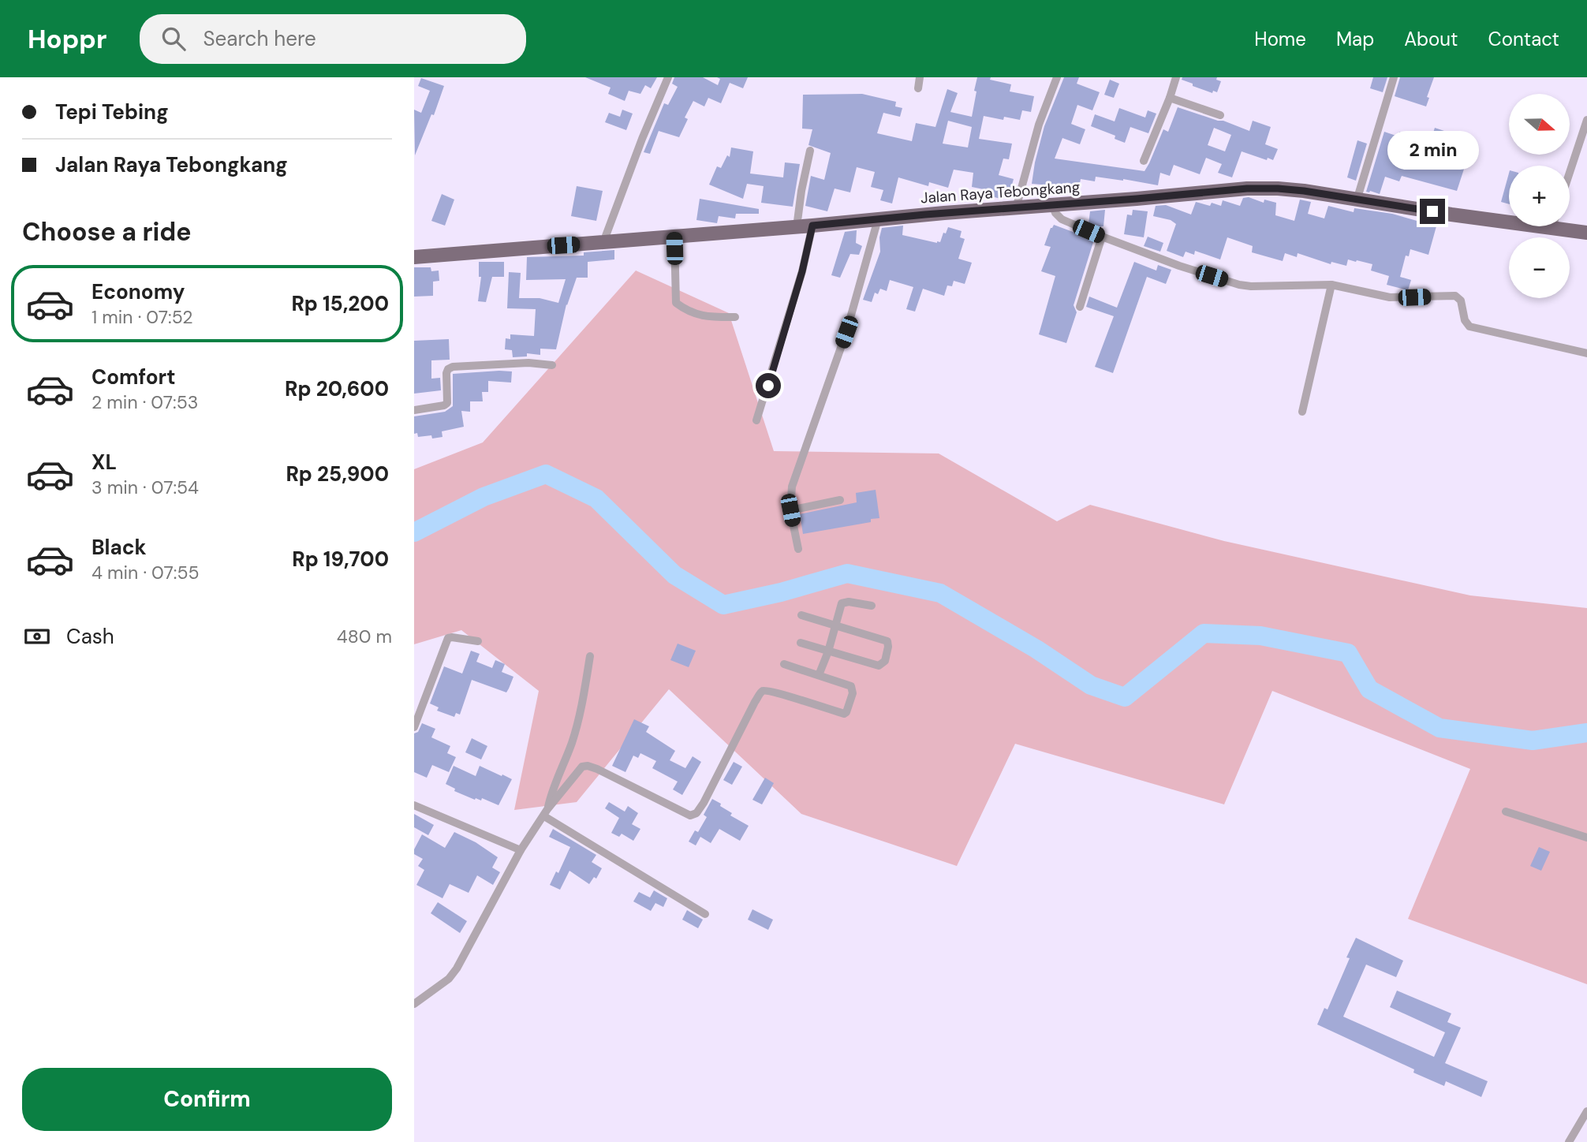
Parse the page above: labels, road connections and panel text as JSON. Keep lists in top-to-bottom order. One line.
{"streets":{"main road":["Jalan Raya Tebongkang"]},"north":"right","page":{"header":"Hoppr","search":"Search here","nav":["Home","Map","About","Contact"],"banner":["Tepi Tebing","Jalan Raya Tebongkang"],"map_buttons":["+","−"],"bubble":"2 min","heading":"Choose a ride","list":[{"name":"Economy","note":"1 min · 07:52","value":"Rp 15,200"},{"name":"Comfort","note":"2 min · 07:53","value":"Rp 20,600"},{"name":"XL","note":"3 min · 07:54","value":"Rp 25,900"},{"name":"Black","note":"4 min · 07:55","value":"Rp 19,700"}],"pay":["Cash","480 m"],"buttons":"Confirm"}}
